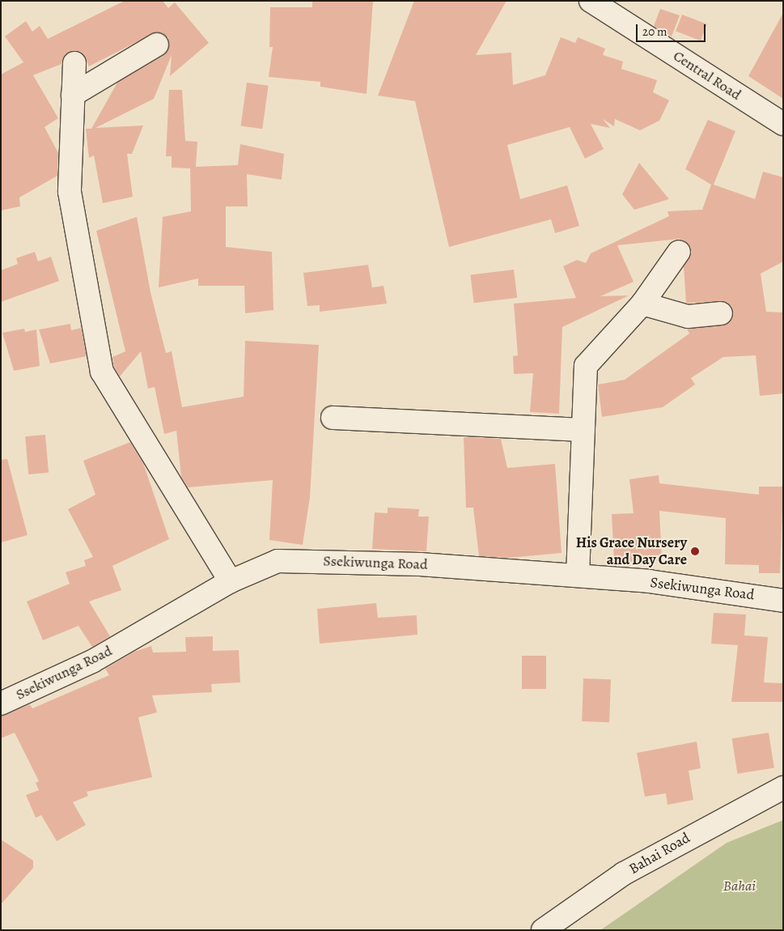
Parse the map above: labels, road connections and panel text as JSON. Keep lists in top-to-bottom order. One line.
{"streets":{"street":["Central Road","Ssekiwunga Road","Bahai Road"]},"parks":["Bahai"],"places":["His Grace Nursery and Day Care"],"scale_bar":"20 m"}
